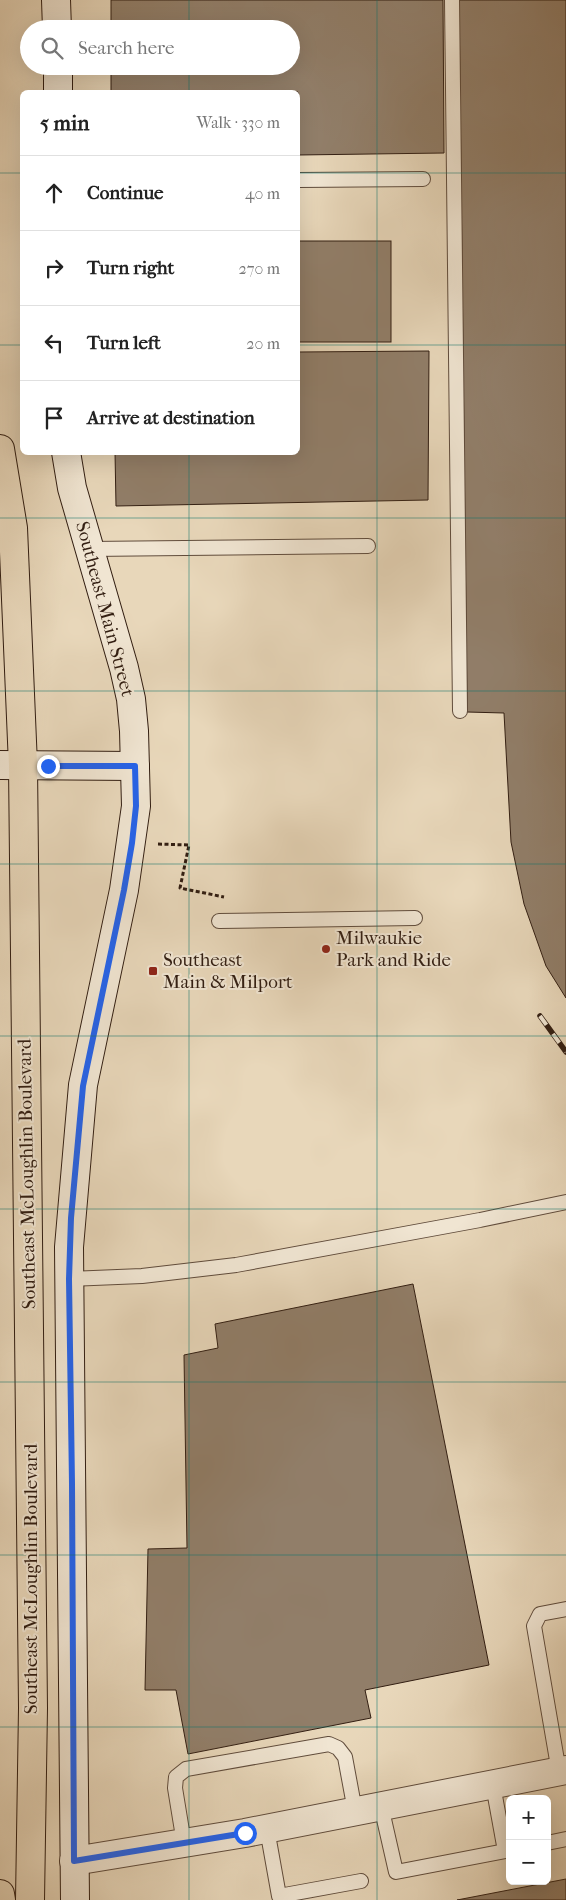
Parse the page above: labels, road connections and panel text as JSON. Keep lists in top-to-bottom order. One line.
{"streets":{"main road":["Southeast McLoughlin Boulevard"],"street":["Southeast Main Street"]},"places":{"other":["Milwaukie Park and Ride"],"transit":["Southeast Main & Milport"]},"page":{"search":"Search here","heading":["5 min","Walk · 330 m"],"list":[["Continue","40 m"],["Turn right","270 m"],["Turn left","20 m"],"Arrive at destination"],"map_buttons":["+","−"]}}
